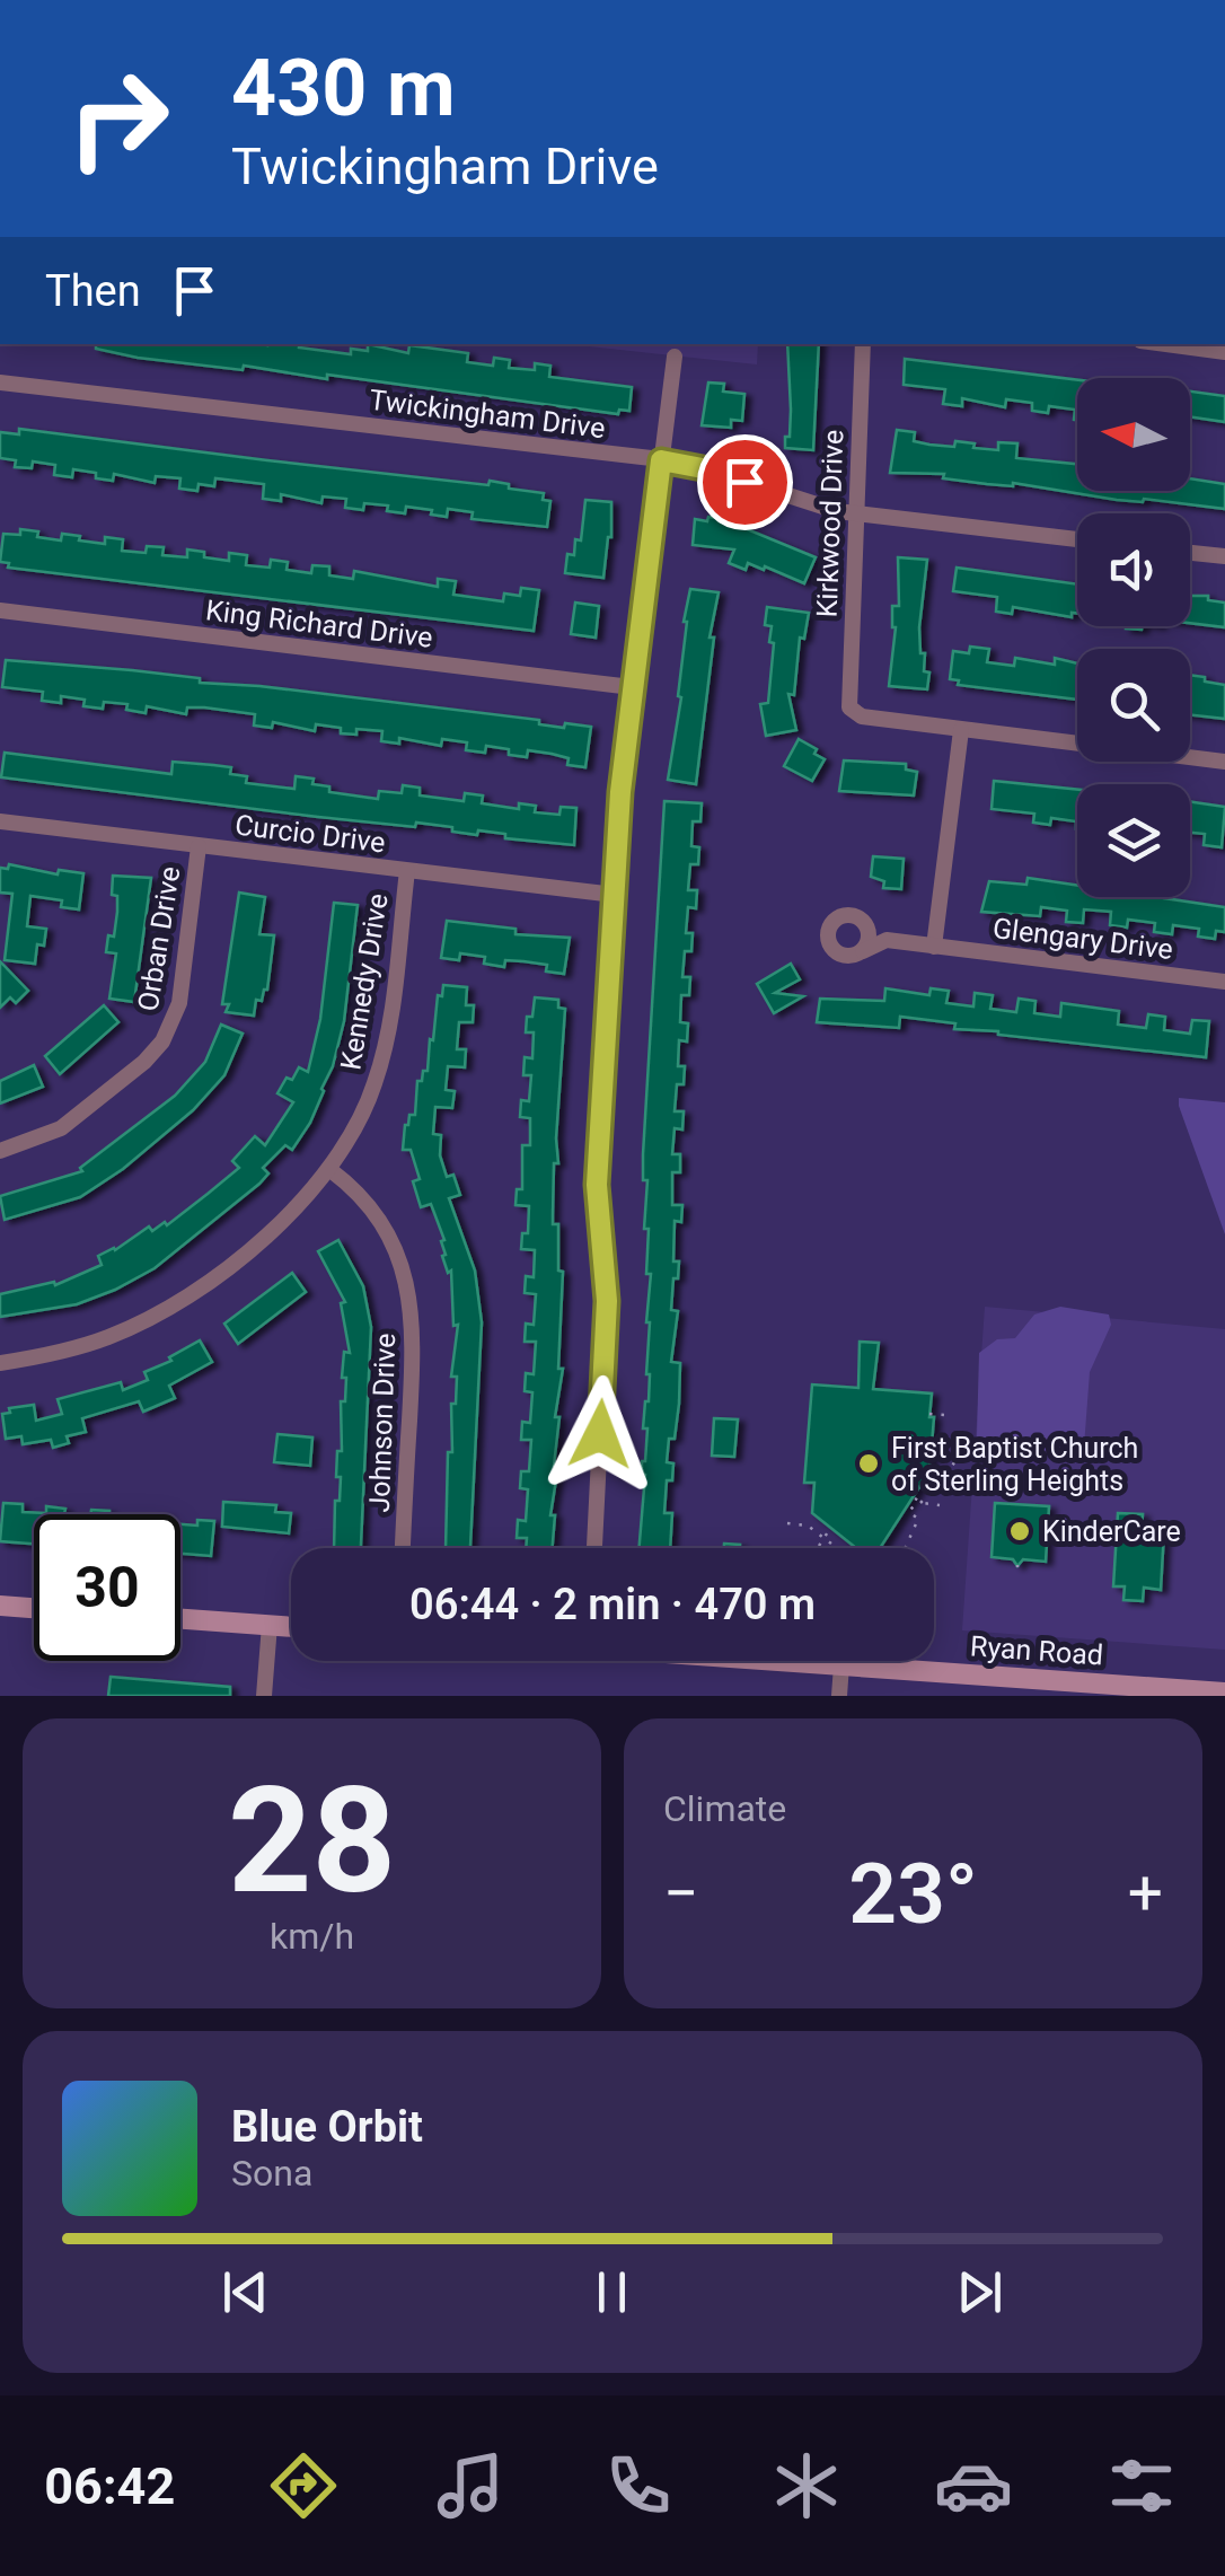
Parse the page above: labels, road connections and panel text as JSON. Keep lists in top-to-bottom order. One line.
{"streets":{"main road":["Ryan Road"],"street":["Twickingham Drive","Kirkwood Drive","King Richard Drive","Curcio Drive","Orban Drive","Glengary Drive","Kennedy Drive","Johnson Drive"]},"crossings":[["Twickingham Drive","Kirkwood Drive"],["Curcio Drive","Orban Drive"],["Curcio Drive","Kennedy Drive"],["Kennedy Drive","Johnson Drive"]],"places":["First Baptist Church of Sterling Heights","KinderCare"],"north":"left","page":{"turn":["430 m","Twickingham Drive"],"then":"Then","limit":"30","trip":"06:44 · 2 min · 470 m","tile":[["28","km/h"],"Climate"],"heat":["−","23°","+"],"song":["Blue Orbit","Sona"],"tabs":"06:42"}}
